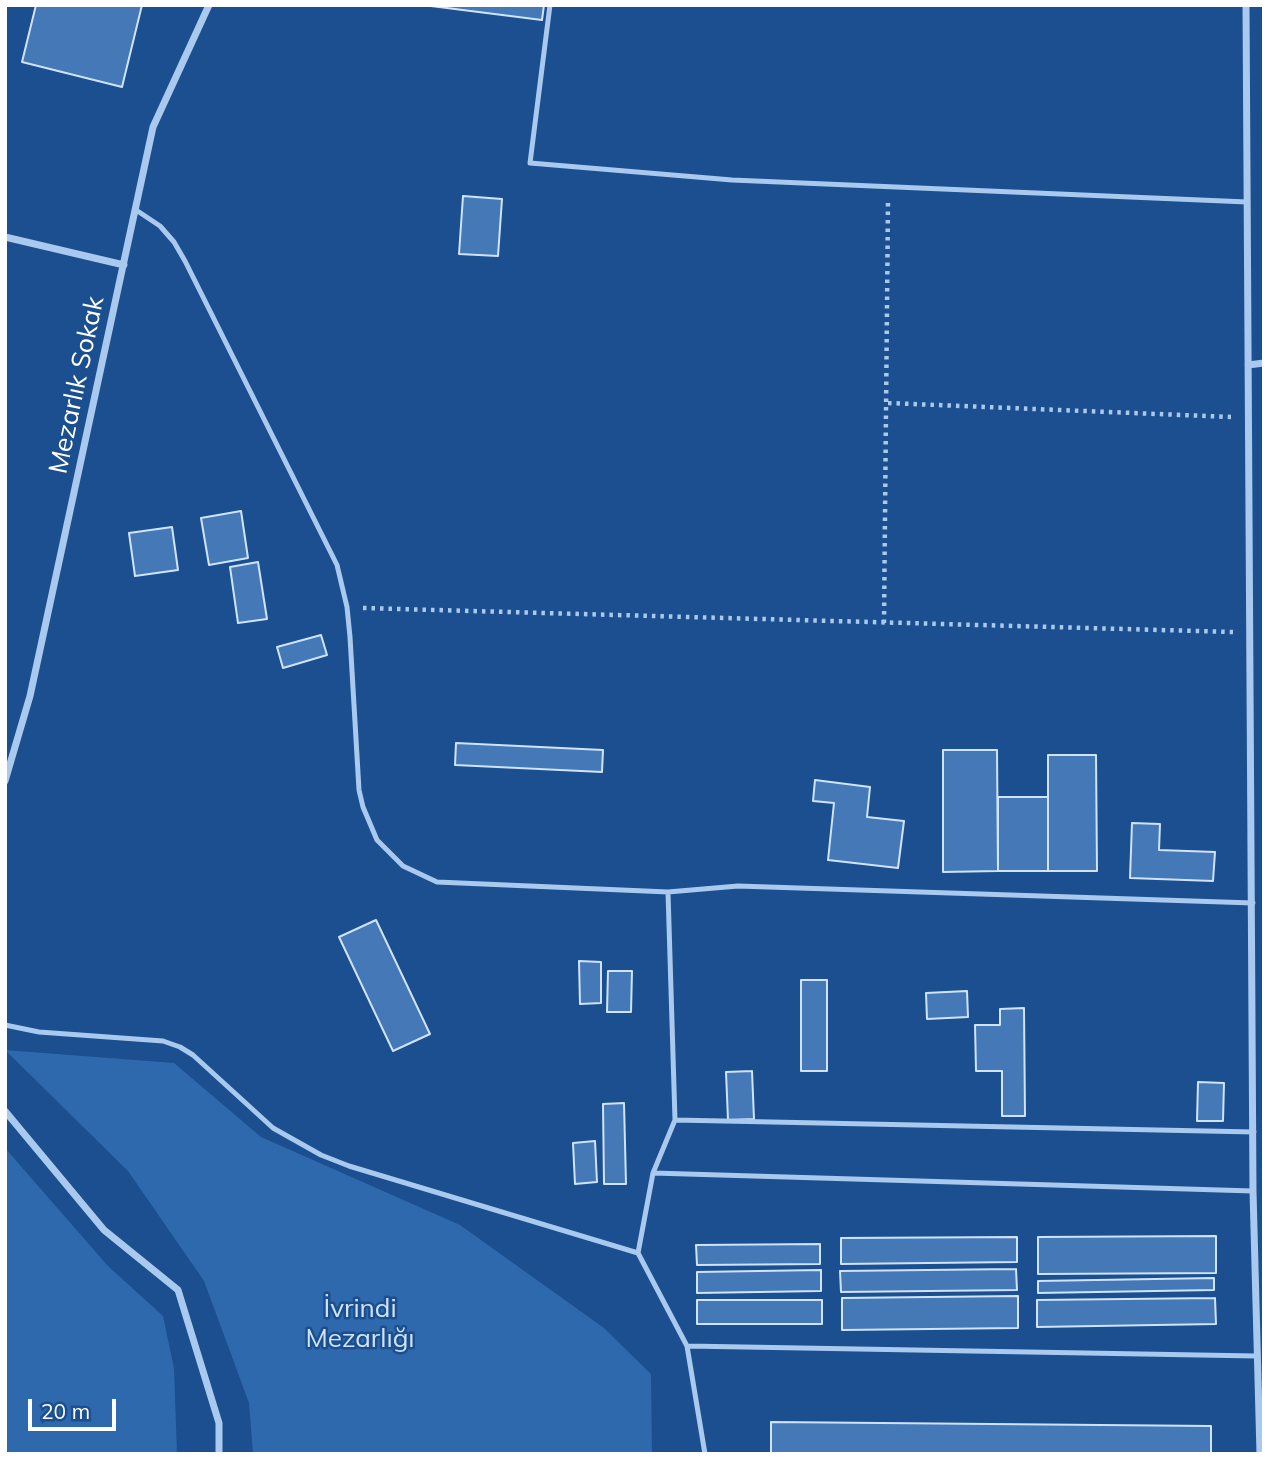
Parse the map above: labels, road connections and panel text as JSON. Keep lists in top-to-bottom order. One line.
{"streets":{"street":["Mezarlık Sokak"]},"parks":["İvrindi Mezarlığı"],"scale_bar":"20 m"}
